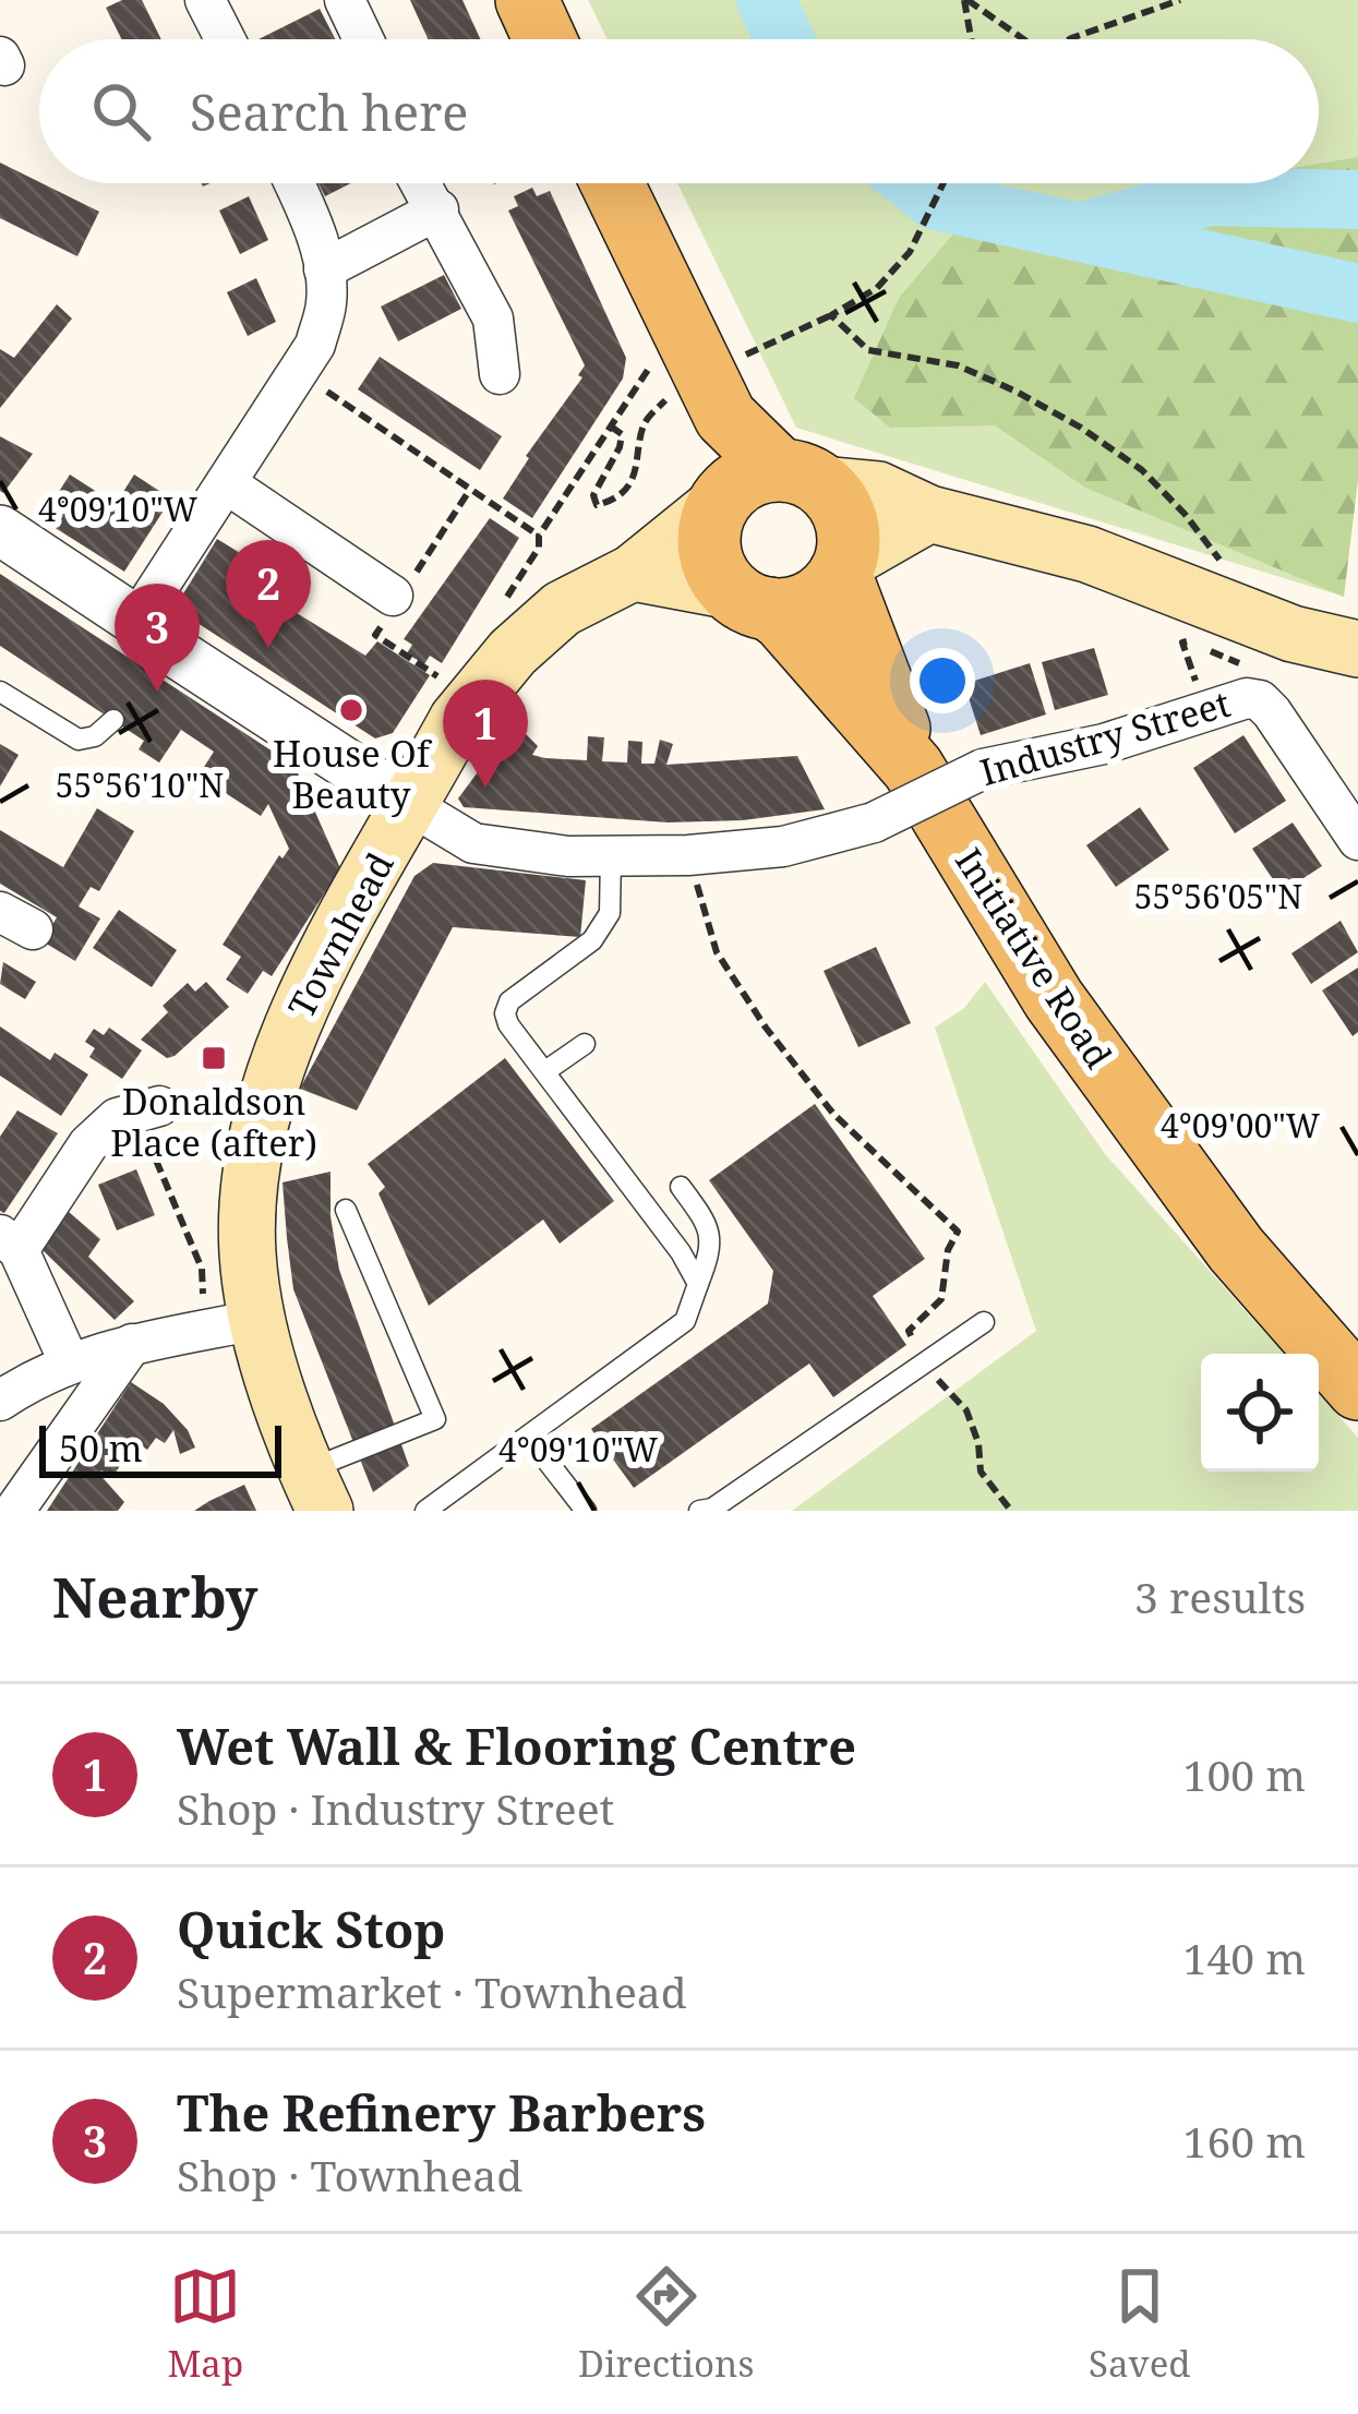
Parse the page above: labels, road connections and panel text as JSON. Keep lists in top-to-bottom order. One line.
{"streets":{"main road":["Townhead","Initiative Road"],"street":["Industry Street"]},"crossings":[["Industry Street","Townhead"]],"places":{"other":["House Of Beauty"],"transit":["Donaldson Place (after)"]},"scale_bar":"50 m","page":{"search":"Search here","pins":["2","3","1"],"scale":"50 m","heading":["Nearby","3 results"],"list":[{"mark":"1","name":"Wet Wall & Flooring Centre","note":"Shop · Industry Street","value":"100 m"},{"mark":"2","name":"Quick Stop","note":"Supermarket · Townhead","value":"140 m"},{"mark":"3","name":"The Refinery Barbers","note":"Shop · Townhead","value":"160 m"}],"nav":["Map","Directions","Saved"]},"coordinates":["4°09'10\"W","55°56'10\"N","55°56'05\"N","4°09'00\"W"]}
